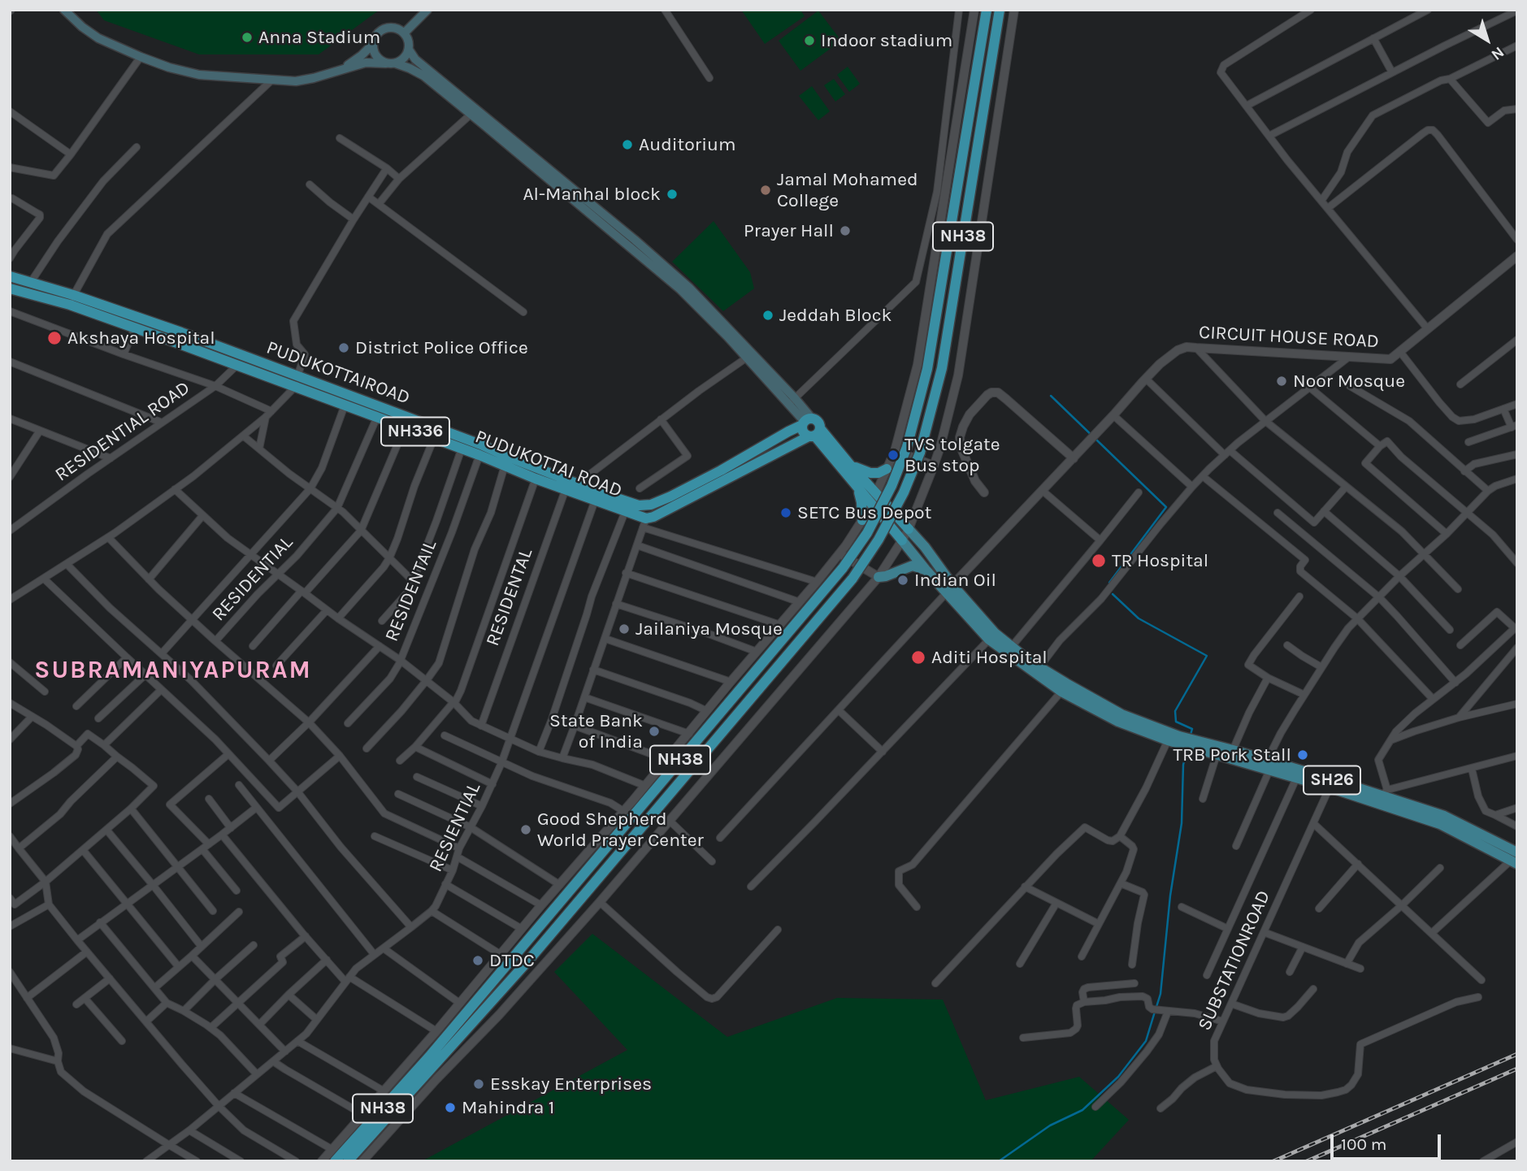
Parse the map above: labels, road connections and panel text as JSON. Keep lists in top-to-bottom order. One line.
{"streets":{"highway":["NH38","PUDUKOTTAIROAD","NH336","PUDUKOTTAI ROAD"],"main road":["SH26"],"street":["CIRCUIT HOUSE ROAD","RESIDENTIAL ROAD","RESIDENTIAL","RESIDENTAIL","RESIDENTAL","RESIENTIAL","SUBSTATIONROAD"]},"crossings":[["CIRCUIT HOUSE ROAD","SH26"],["PUDUKOTTAIROAD","PUDUKOTTAI ROAD"],["PUDUKOTTAIROAD","RESIDENTAL"],["PUDUKOTTAI ROAD","RESIDENTIAL"],["PUDUKOTTAI ROAD","RESIDENTAIL"],["PUDUKOTTAI ROAD","RESIDENTAL"],["PUDUKOTTAI ROAD","RESIENTIAL"],["RESIDENTIAL","RESIENTIAL"],["SH26","SUBSTATIONROAD"]],"districts":["SUBRAMANIYAPURAM"],"places":["Anna Stadium","Indoor stadium","Auditorium","Jamal Mohamed College","Al-Manhal block","Prayer Hall","Jeddah Block","Akshaya Hospital","District Police Office","Noor Mosque","TVS tolgate Bus stop","SETC Bus Depot","TR Hospital","Indian Oil","Jailaniya Mosque","Aditi Hospital","State Bank of India","TRB Pork Stall","Good Shepherd World Prayer Center","DTDC","Esskay Enterprises","Mahindra 1"],"scale_bar":"100 m","north":"bottom right"}
